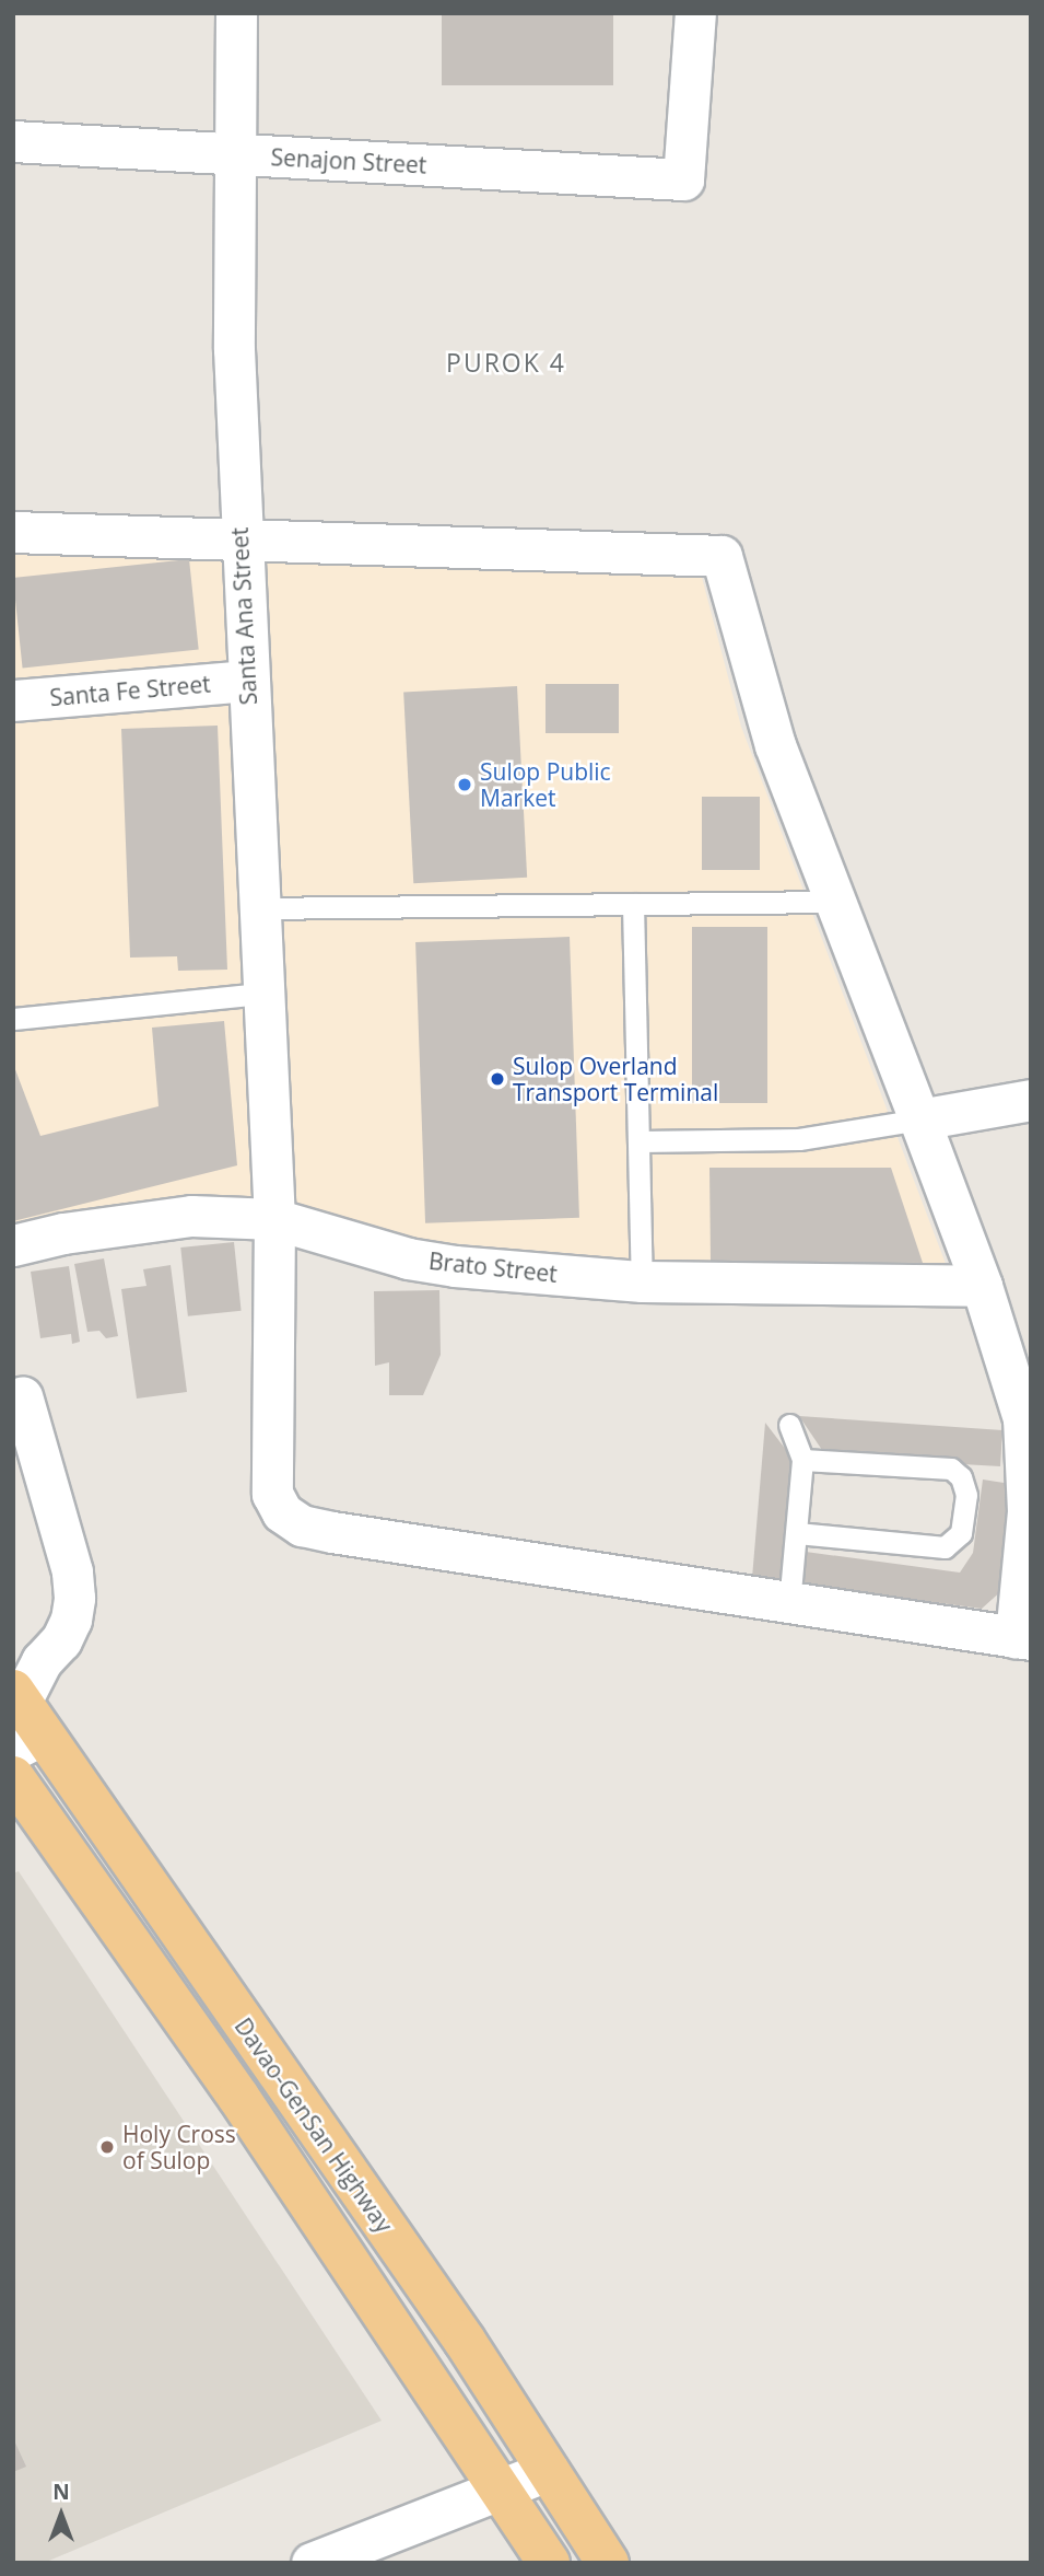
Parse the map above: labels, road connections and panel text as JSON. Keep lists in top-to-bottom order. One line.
{"streets":{"highway":["Davao-GenSan Highway"],"street":["Senajon Street","Santa Ana Street","Santa Fe Street","Brato Street"]},"crossings":[["Senajon Street","Santa Ana Street"],["Santa Ana Street","Santa Fe Street"],["Santa Ana Street","Brato Street"]],"districts":["PUROK 4"],"places":["Sulop Public Market","Sulop Overland Transport Terminal","Holy Cross of Sulop"],"north":"top"}
